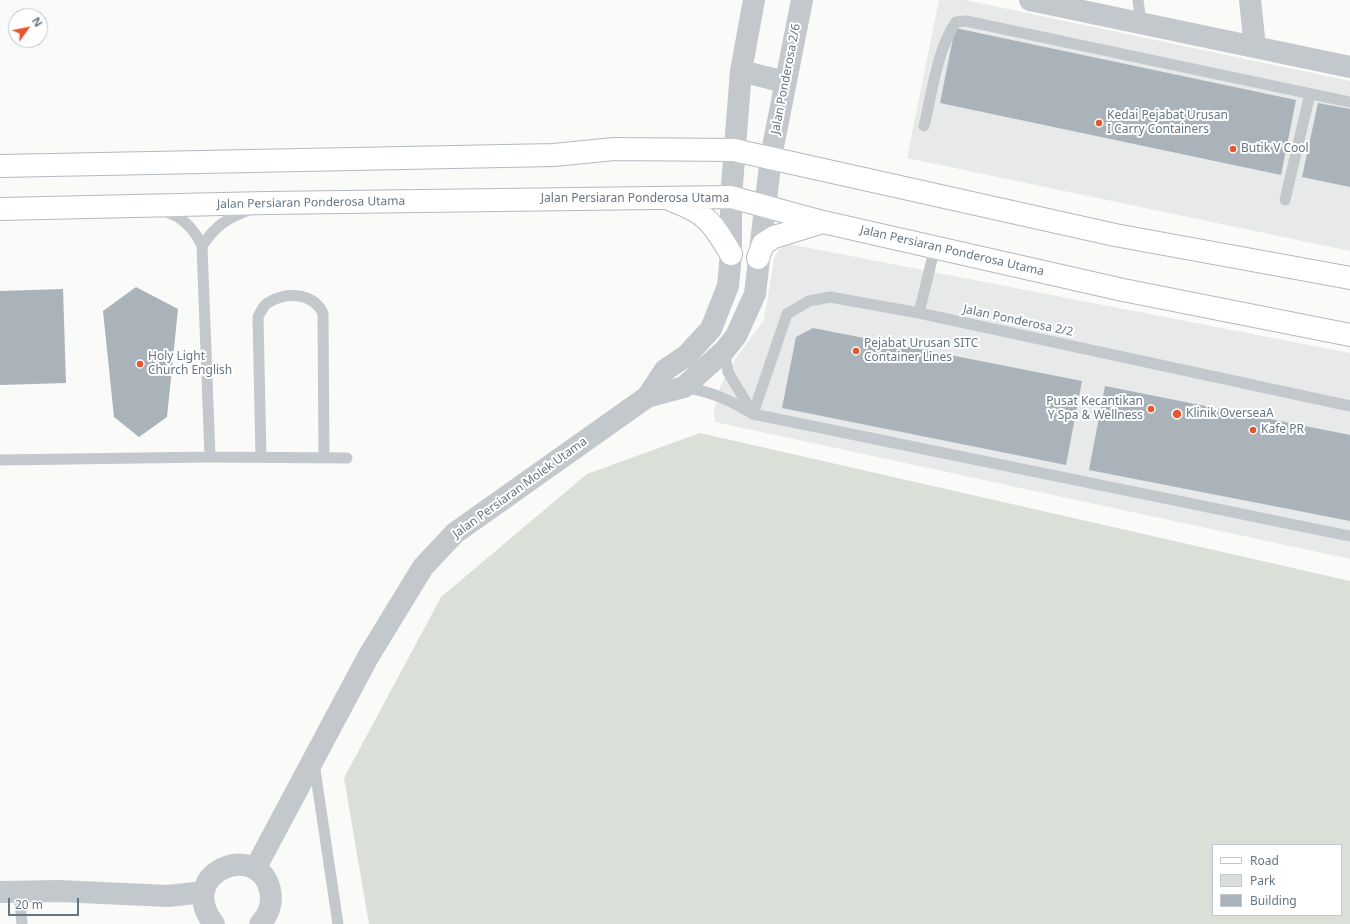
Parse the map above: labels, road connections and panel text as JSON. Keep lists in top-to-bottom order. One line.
{"streets":{"main road":["Jalan Persiaran Ponderosa Utama"],"street":["Jalan Ponderosa 2/6","Jalan Persiaran Molek Utama"],"lane":["Jalan Ponderosa 2/2"]},"crossings":[["Jalan Ponderosa 2/6","Jalan Persiaran Ponderosa Utama"],["Jalan Ponderosa 2/6","Jalan Persiaran Molek Utama"],["Jalan Persiaran Ponderosa Utama","Jalan Persiaran Molek Utama"]],"places":["Kedai Pejabat Urusan I Carry Containers","Butik V Cool","Pejabat Urusan SITC Container Lines","Holy Light Church English","Pusat Kecantikan Y Spa & Wellness","Klinik OverseaA","Kafe PR"],"legend":["Road","Park","Building"],"scale_bar":"20 m","north":"top right"}
